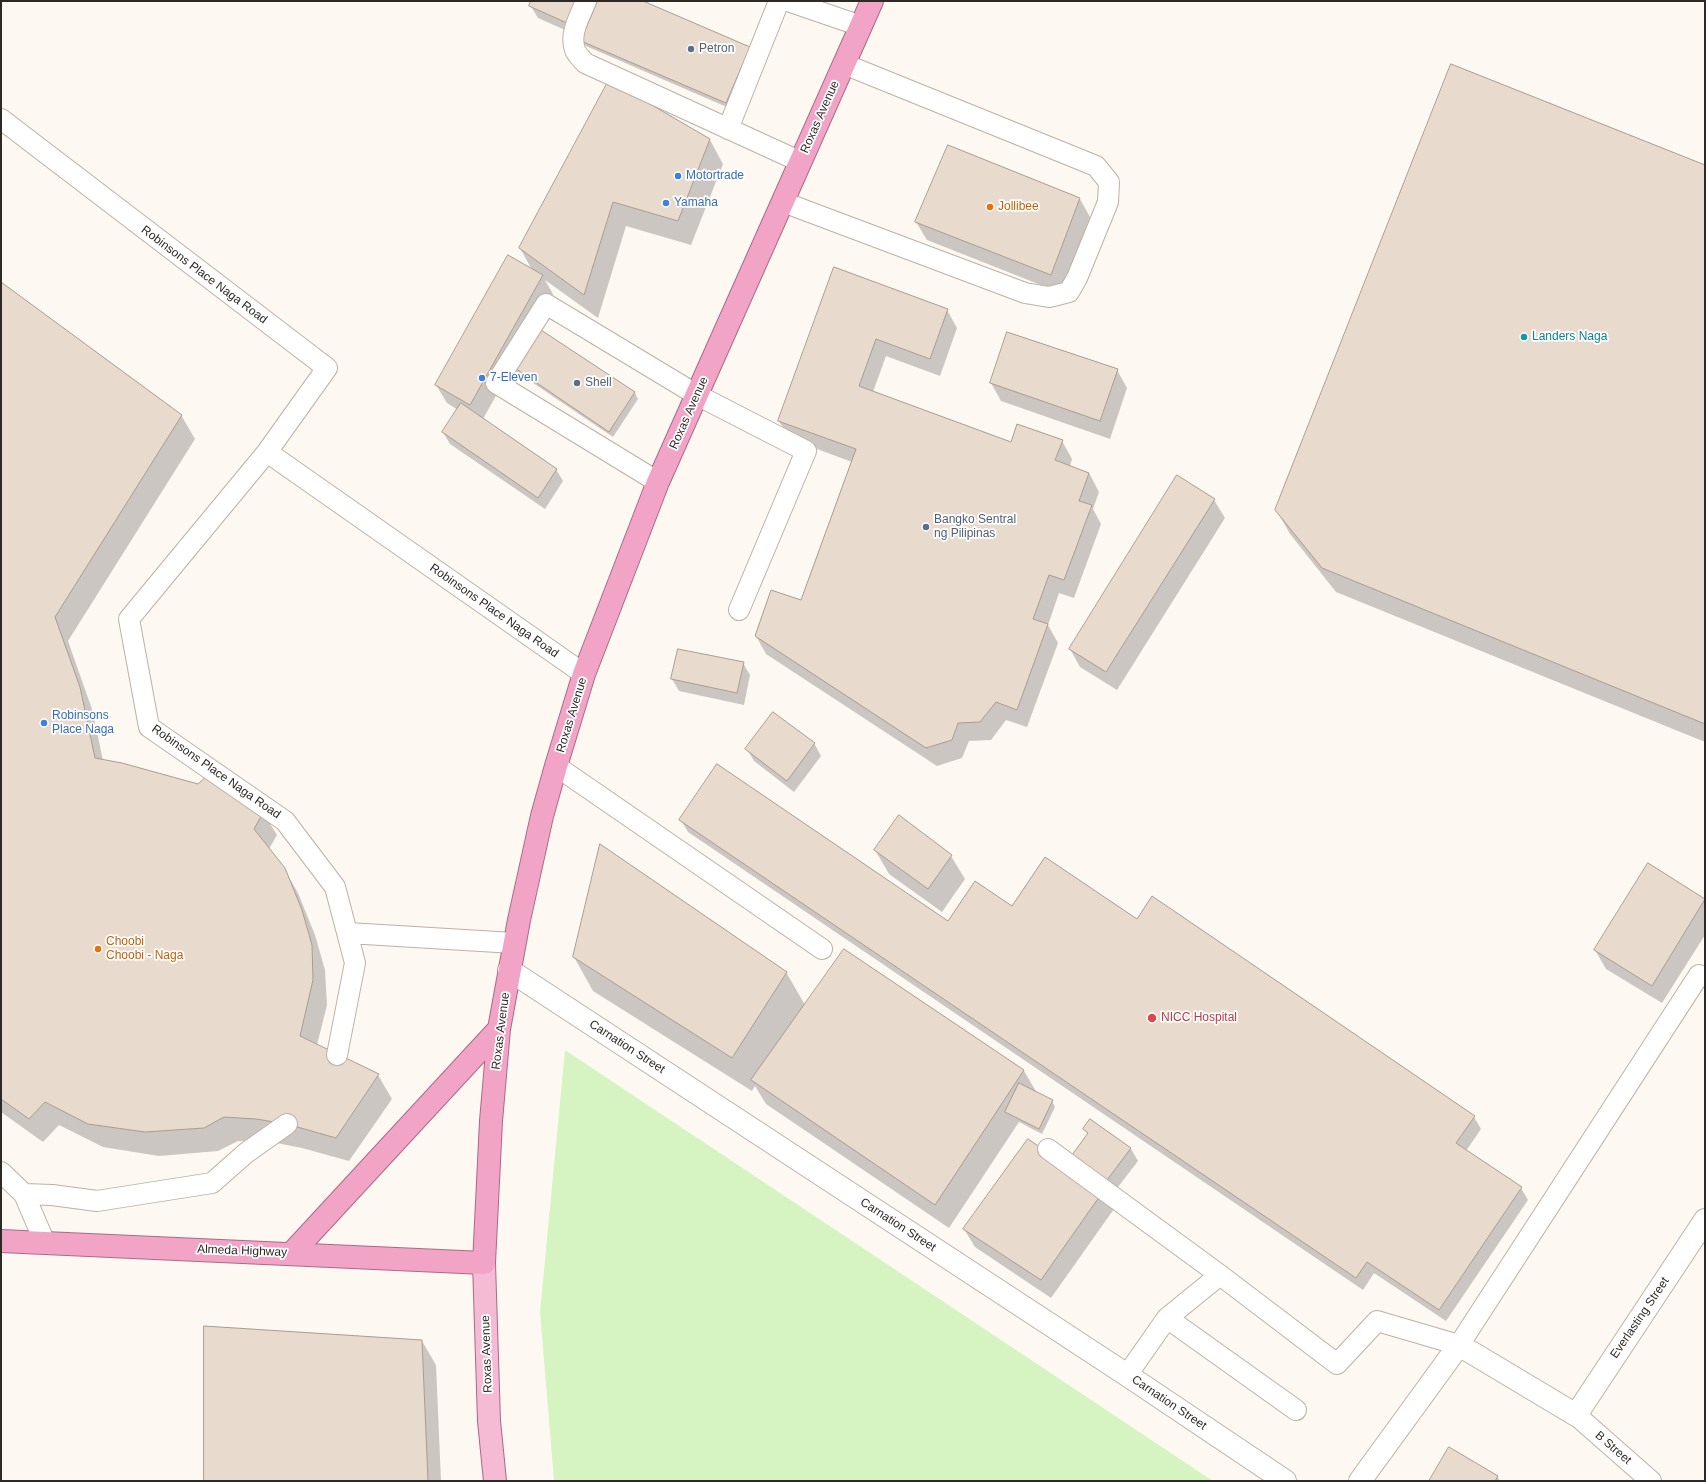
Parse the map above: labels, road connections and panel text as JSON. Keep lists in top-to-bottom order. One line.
{"streets":{"highway":["Roxas Avenue","Almeda Highway"],"street":["Carnation Street","Everlasting Street"],"lane":["Robinsons Place Naga Road","B Street"]},"crossings":[["Roxas Avenue","Robinsons Place Naga Road"],["Roxas Avenue","Carnation Street"],["Roxas Avenue","Almeda Highway"],["Everlasting Street","B Street"]],"places":["Petron","Motortrade","Yamaha","Jollibee","Landers Naga","7-Eleven","Shell","Bangko Sentral ng Pilipinas","Robinsons Place Naga","Choobi Choobi - Naga","NICC Hospital"]}
